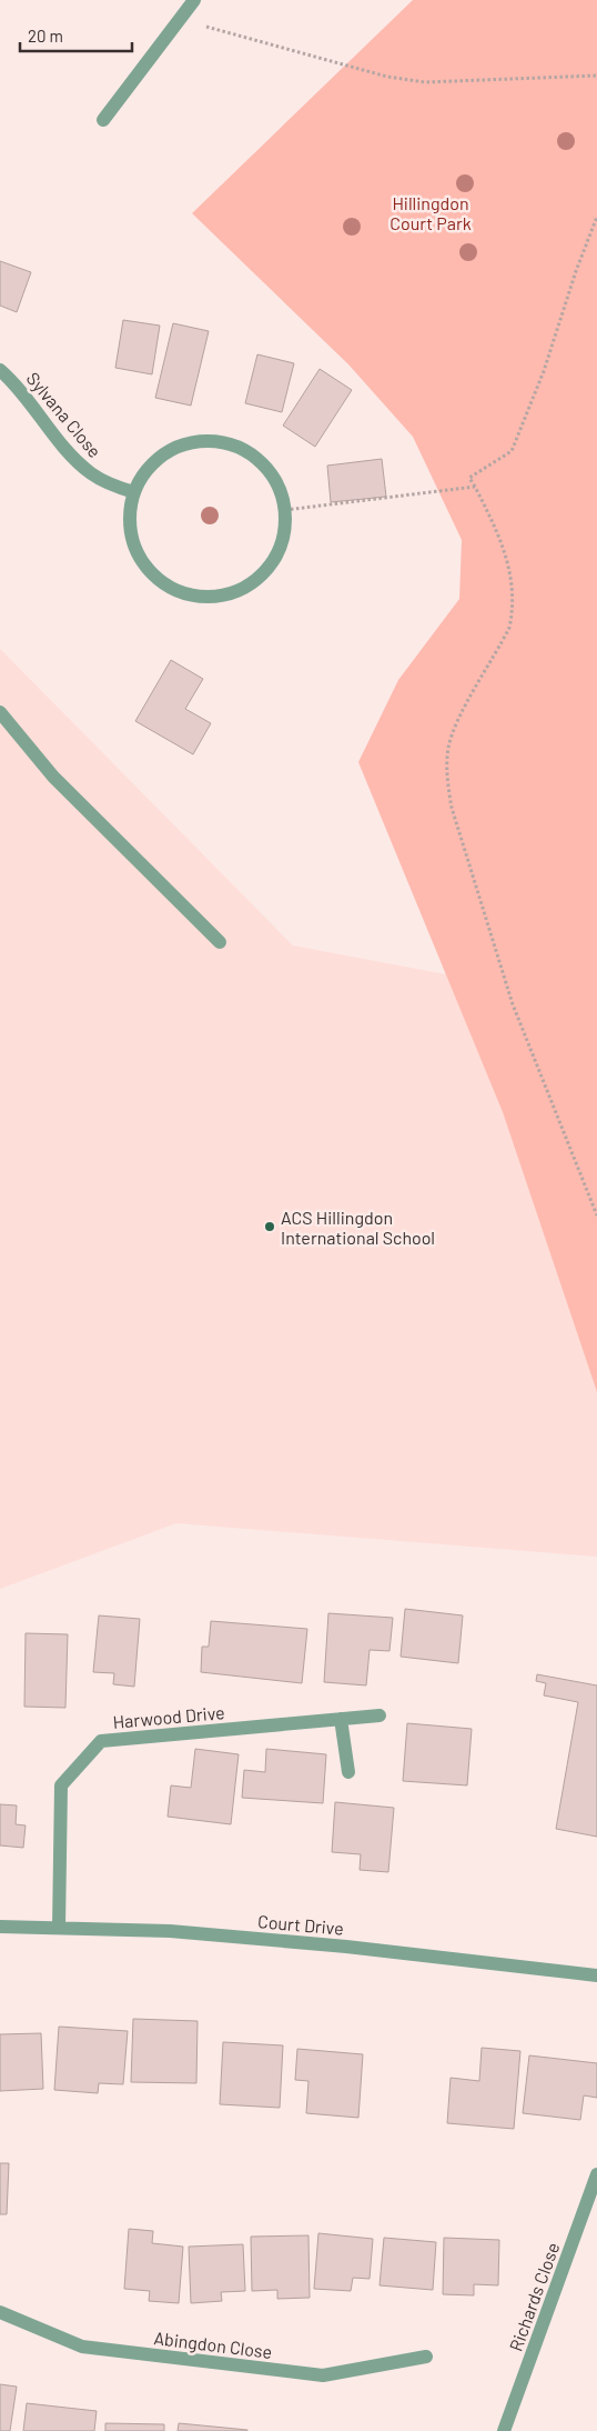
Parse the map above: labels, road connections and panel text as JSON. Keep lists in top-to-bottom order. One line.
{"streets":{"street":["Sylvana Close","Harwood Drive","Court Drive","Richards Close","Abingdon Close"]},"crossings":[["Harwood Drive","Court Drive"]],"parks":["Hillingdon Court Park"],"places":["ACS Hillingdon International School"],"scale_bar":"20 m"}
